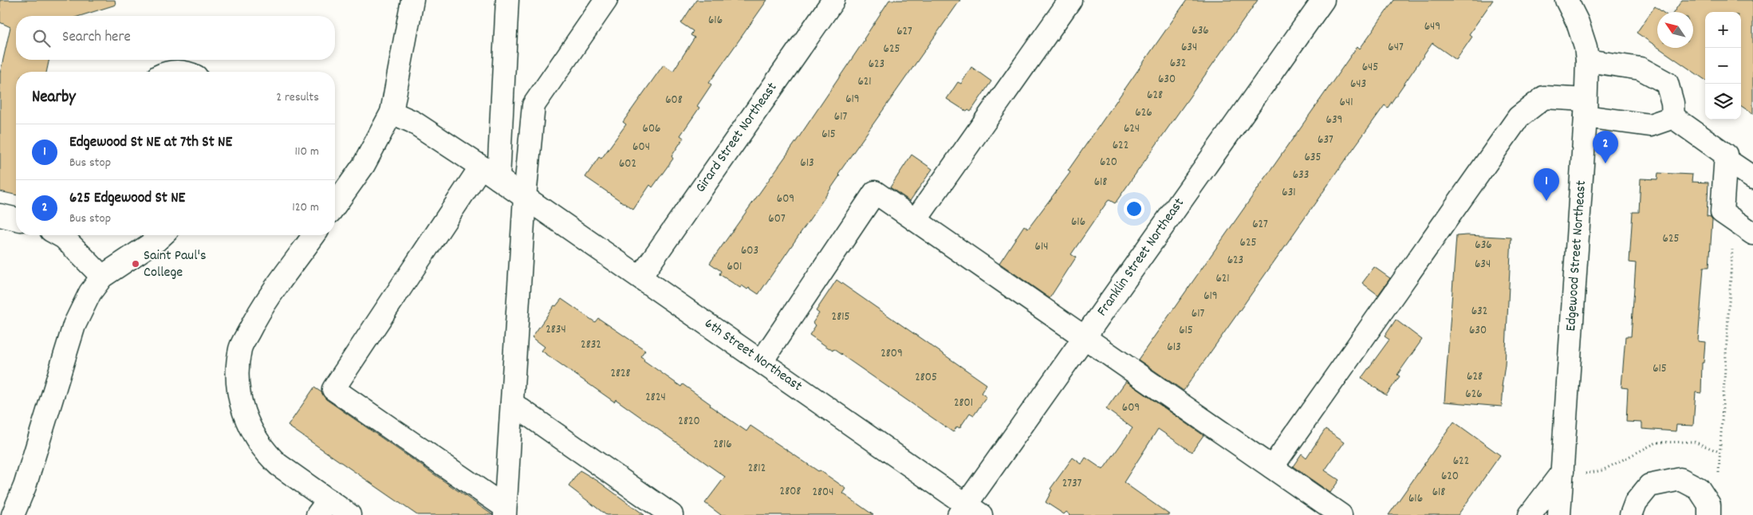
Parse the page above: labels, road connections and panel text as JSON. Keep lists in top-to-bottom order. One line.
{"streets":{"street":["Girard Street Northeast","Edgewood Street Northeast","Franklin Street Northeast","6th Street Northeast"]},"crossings":[["Girard Street Northeast","6th Street Northeast"],["Franklin Street Northeast","6th Street Northeast"]],"places":["Saint Paul's College"],"house_numbers":["616","649","636","627","634","647","625","632","623","645","630","621","643","628","619","608","641","626","617","639","606","624","615","637","622","604","635","620","613","602","633","618","631","609","607","616","627","625","625","636","614","603","623","634","601","621","619","632","617","2815","2834","615","630","2832","613","2809","615","2828","628","2805","626","2824","2801","609","2820","2816","622","2812","620","2737","2808","2804","618","616"],"north":"top left","page":{"map_buttons":["+","−"],"search":"Search here","heading":["Nearby","2 results"],"list":[{"mark":"1","name":"Edgewood St NE at 7th St NE","note":"Bus stop","value":"110 m"},{"mark":"2","name":"625 Edgewood St NE","note":"Bus stop","value":"120 m"}],"pins":["2","1"]}}
